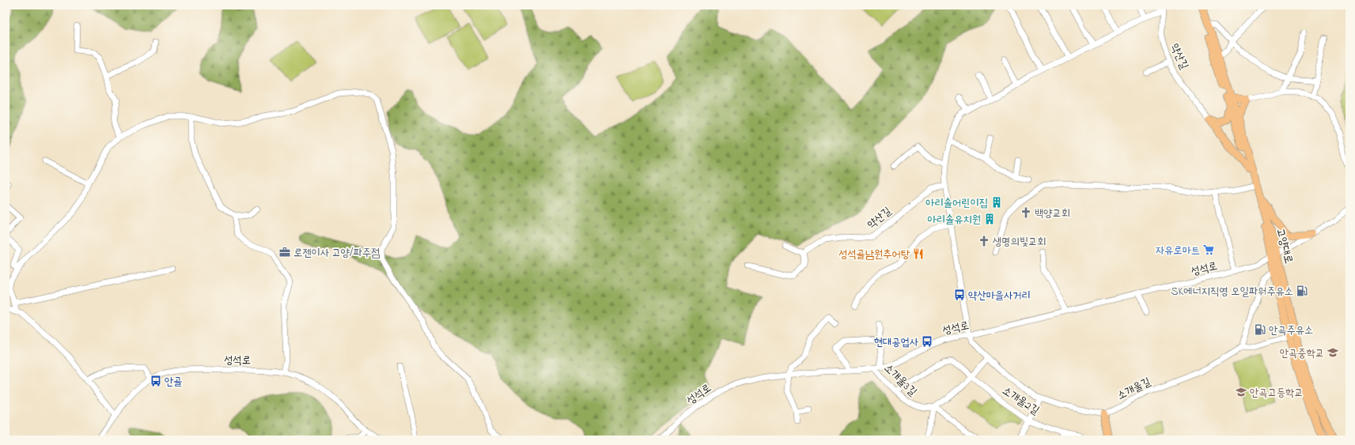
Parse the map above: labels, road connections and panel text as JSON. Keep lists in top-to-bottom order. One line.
{"streets":{"main road":["고양대로"],"street":["약산길","성석로","소개울3길","소개울길","소개울2길"]},"crossings":[["약산길","성석로"],["고양대로","성석로"],["성석로","소개울3길"],["소개울3길","소개울2길"]],"places":{"building":["아리솔어린이집","아리솔유치원"],"church":["백양교회","생명의빛교회"],"supermarket":["자유로마트"],"office":["로젠이사 고양/파주점"],"restaurant":["성석골남원추어탕"],"fuel station":["SK에너지직영 오일파워주유소","안곡주유소"],"bus stop":["약산마을사거리","현대공업사","안골"],"school or university":["안곡중학교","안곡고등학교"]}}
